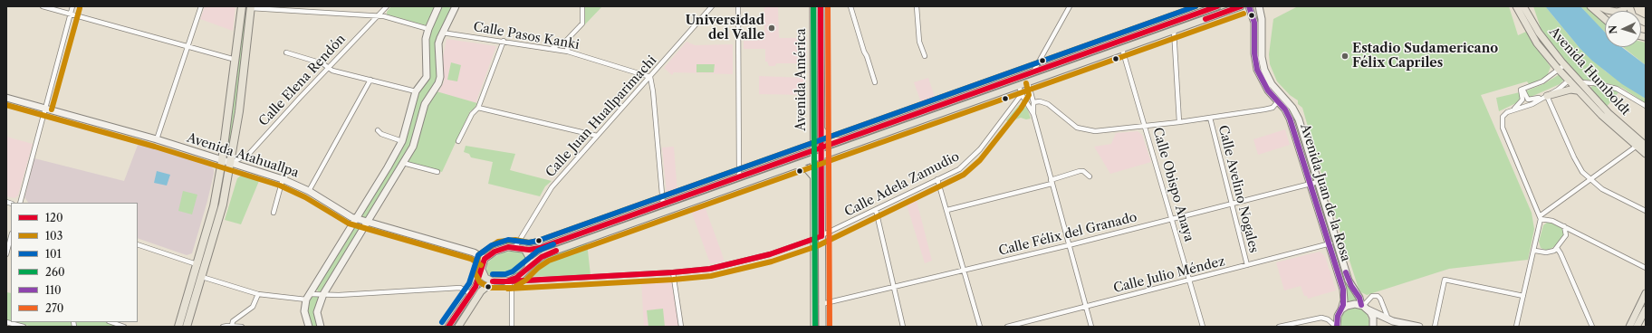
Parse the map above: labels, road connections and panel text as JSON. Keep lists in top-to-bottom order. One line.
{"streets":{"main road":["Avenida Humboldt","Avenida América","Avenida Atahuallpa","Avenida Juan de la Rosa"],"street":["Calle Pasos Kanki","Calle Elena Rendón","Calle Juan Huallparimachi","Calle Adela Zamudio","Calle Obispo Anaya","Calle Avelino Nogales","Calle Félix del Granado","Calle Julio Méndez"]},"crossings":[["Calle Pasos Kanki","Calle Juan Huallparimachi"],["Avenida América","Calle Adela Zamudio"],["Avenida América","Calle Félix del Granado"],["Calle Elena Rendón","Avenida Atahuallpa"],["Calle Juan Huallparimachi","Avenida Atahuallpa"],["Calle Juan Huallparimachi","Calle Adela Zamudio"],["Avenida Atahuallpa","Calle Adela Zamudio"],["Calle Obispo Anaya","Calle Félix del Granado"],["Calle Obispo Anaya","Calle Julio Méndez"],["Calle Avelino Nogales","Calle Félix del Granado"],["Calle Avelino Nogales","Calle Julio Méndez"],["Avenida Juan de la Rosa","Calle Félix del Granado"],["Avenida Juan de la Rosa","Calle Julio Méndez"]],"places":["Universidad del Valle","Estadio Sudamericano Félix Capriles"],"lines":["transit line 120","transit line 103","transit line 101","transit line 260","transit line 110","transit line 270"],"legend":["120","103","101","260","110","270"],"north":"left"}
